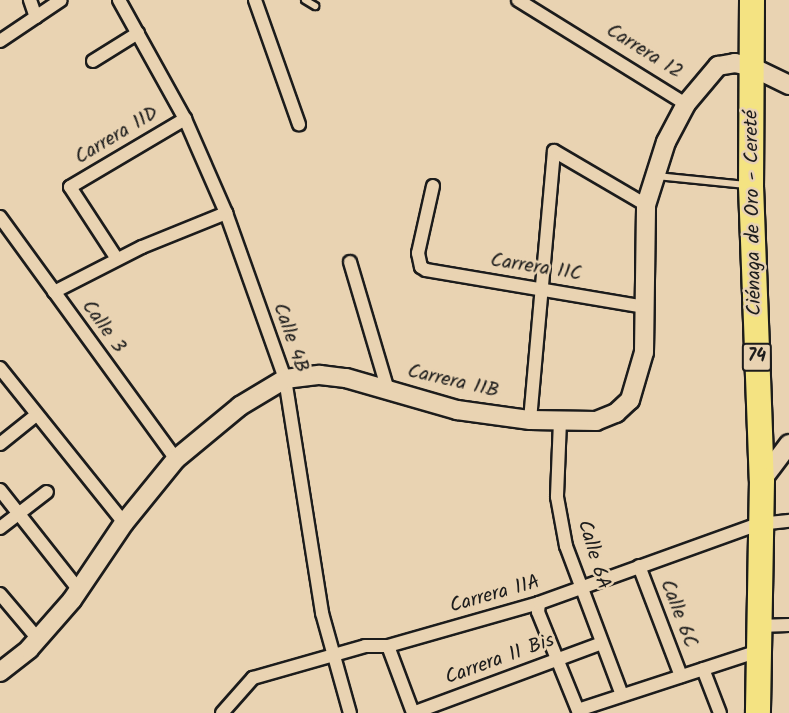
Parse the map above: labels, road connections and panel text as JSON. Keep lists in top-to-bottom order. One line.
{"streets":{"highway":["Ciénaga de Oro - Cereté","74"],"street":["Carrera 12","Carrera 11D","Carrera 11C","Calle 3","Calle 4B","Carrera 11B","Calle 6A","Carrera 11A","Calle 6C","Carrera 11 Bis"]},"crossings":[["Carrera 12","Carrera 11B"],["Carrera 11D","Calle 4B"],["Ciénaga de Oro - Cereté","Carrera 11B"],["Ciénaga de Oro - Cereté","Carrera 11A"],["Carrera 11C","Carrera 11B"],["Calle 3","Carrera 11B"],["Calle 4B","Carrera 11B"],["Calle 4B","Carrera 11A"],["Carrera 11B","Calle 6A"],["Calle 6A","Carrera 11A"],["Calle 6A","Carrera 11 Bis"],["Carrera 11A","Calle 6C"]]}
